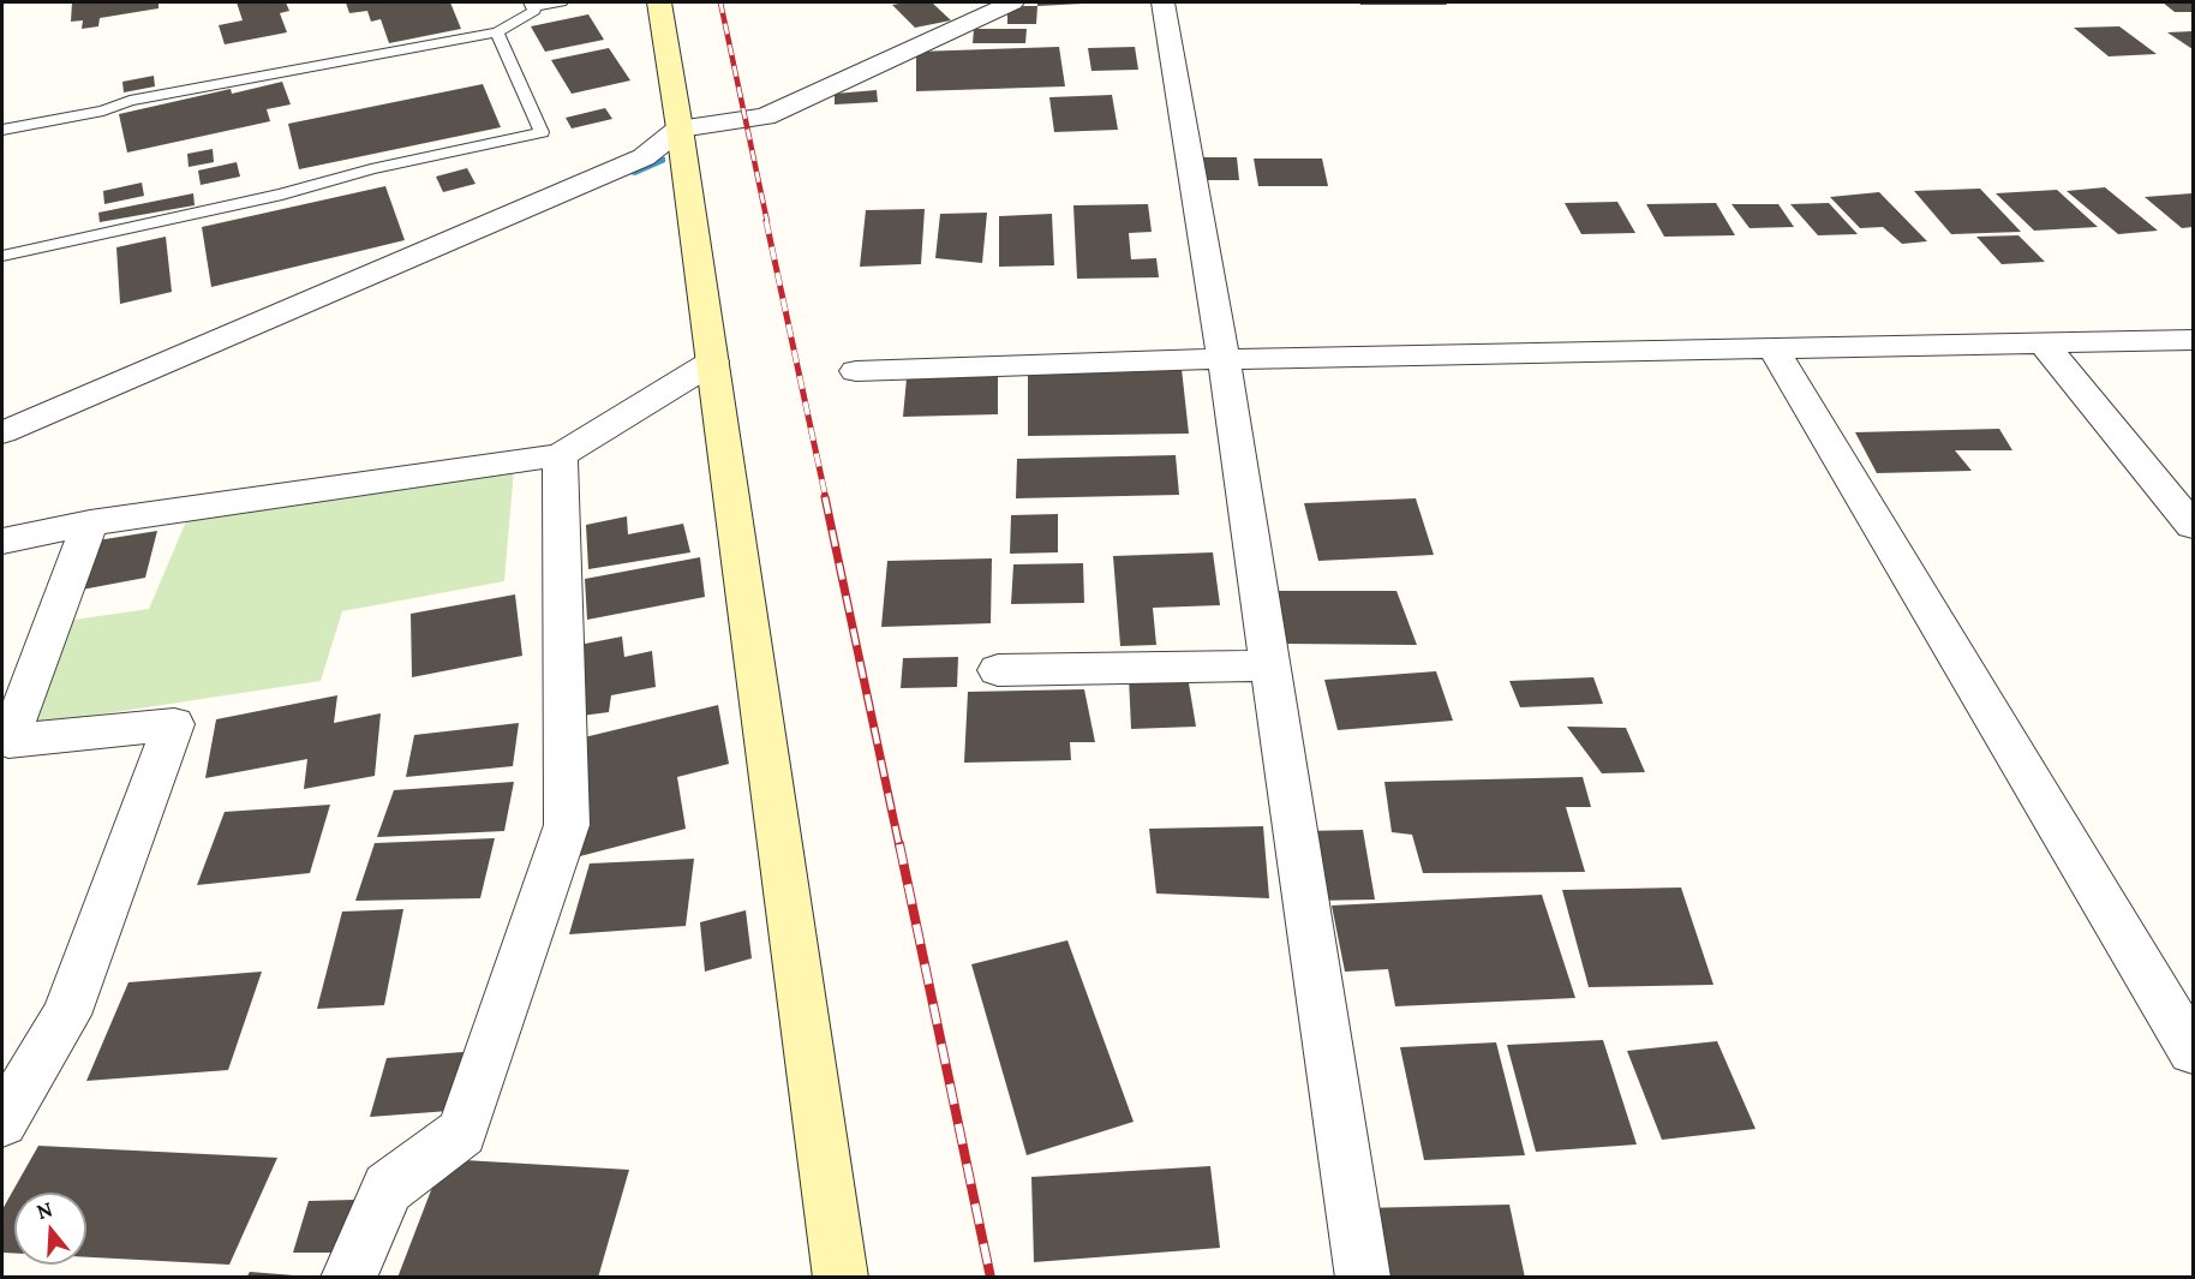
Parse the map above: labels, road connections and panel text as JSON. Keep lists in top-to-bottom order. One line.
{"north":"top"}
